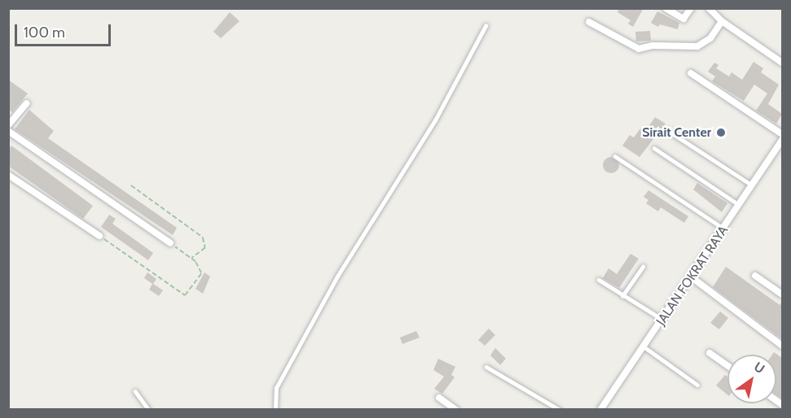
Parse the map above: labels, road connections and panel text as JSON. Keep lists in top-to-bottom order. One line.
{"streets":{"street":["JALAN FOKRAT RAYA"]},"places":["Sirait Center"],"scale_bar":"100 m","north":"top right"}
